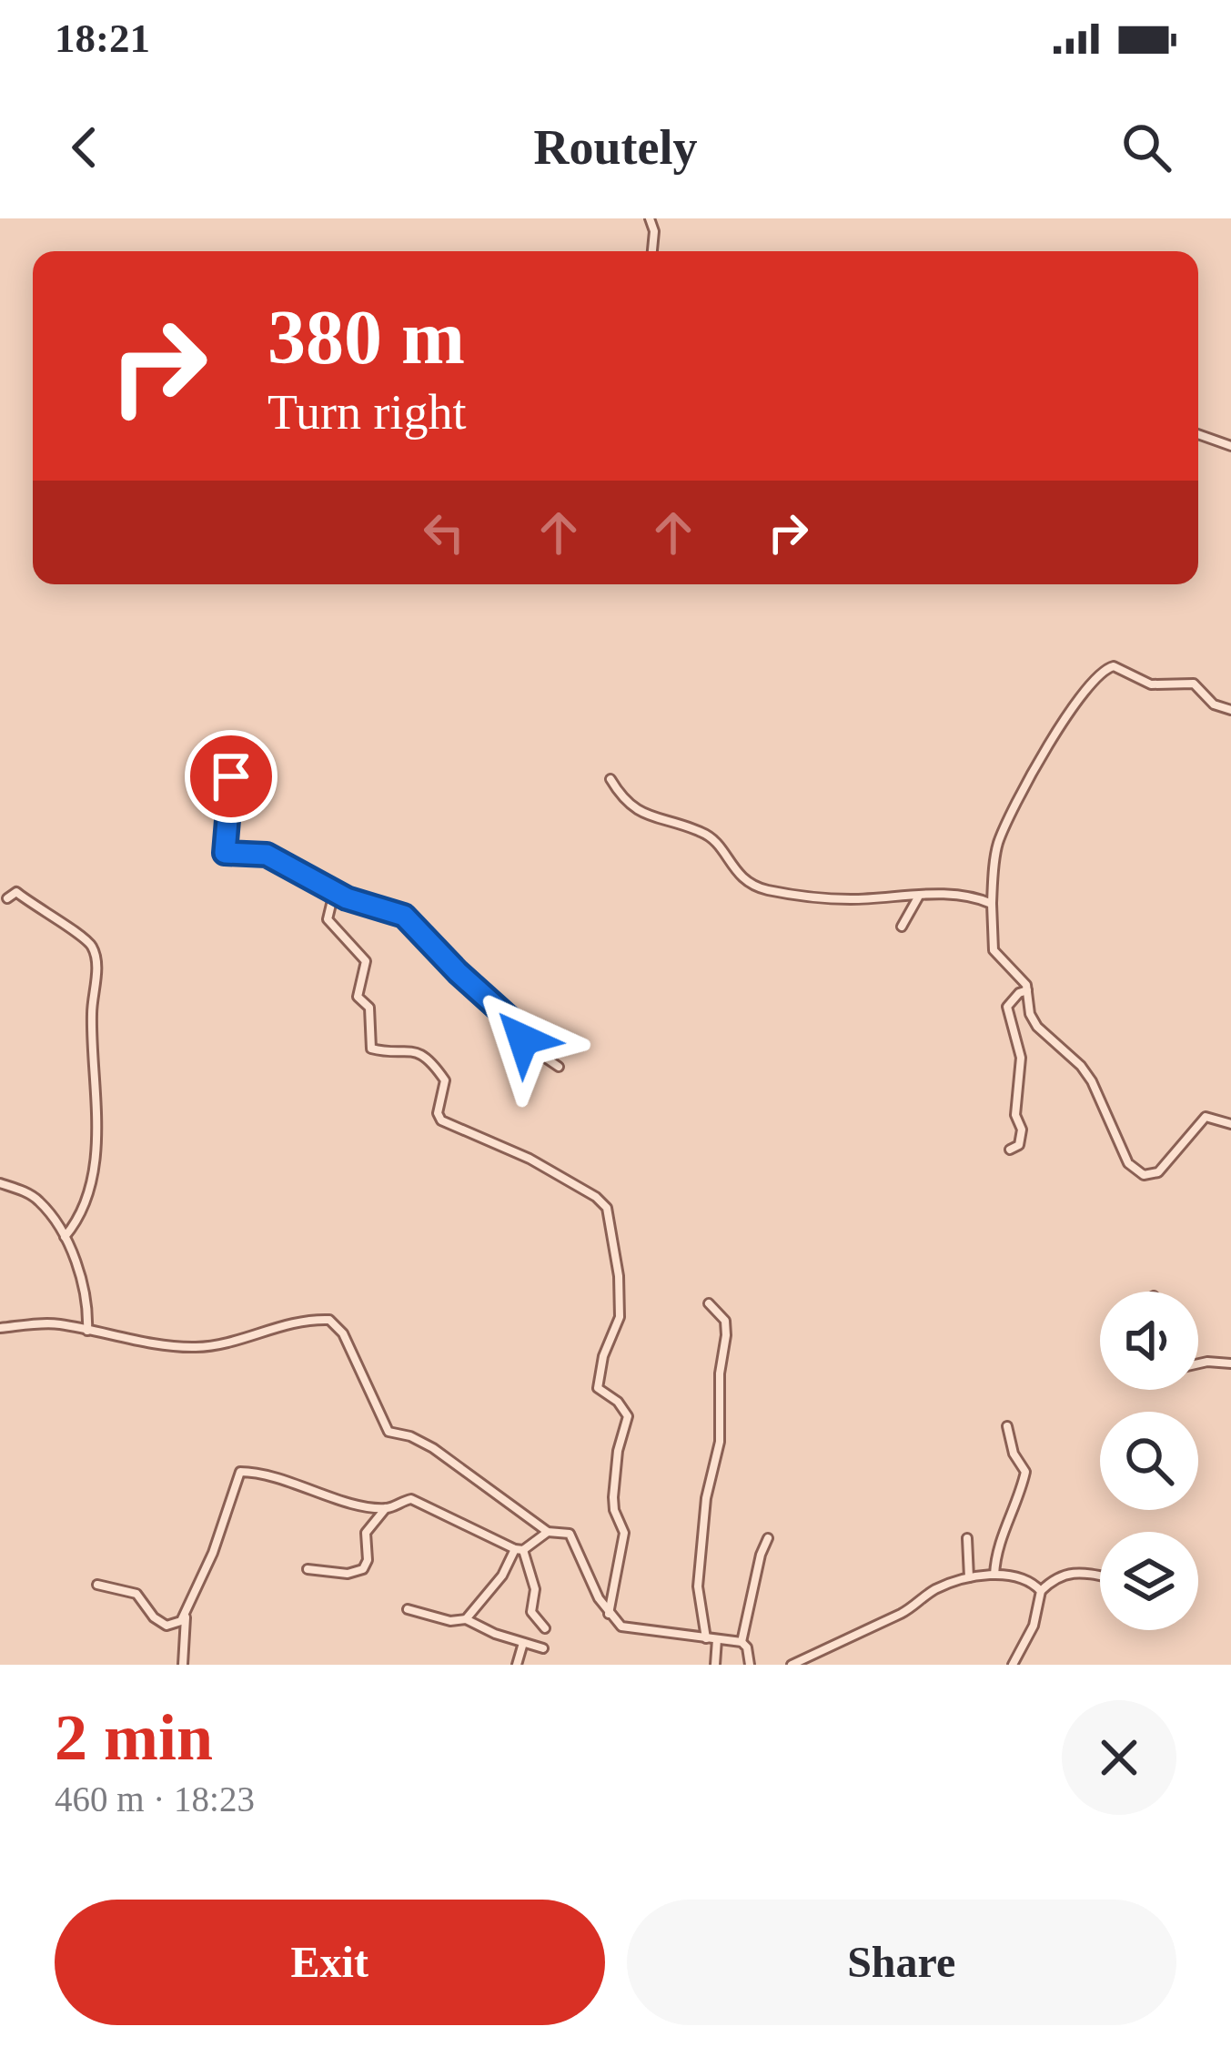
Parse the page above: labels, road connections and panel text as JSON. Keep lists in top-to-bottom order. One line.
{"page":{"status":"18:21","header":"Routely","turn":["380 m","Turn right"],"heading":["2 min","460 m · 18:23"],"buttons":["Exit","Share"]}}
